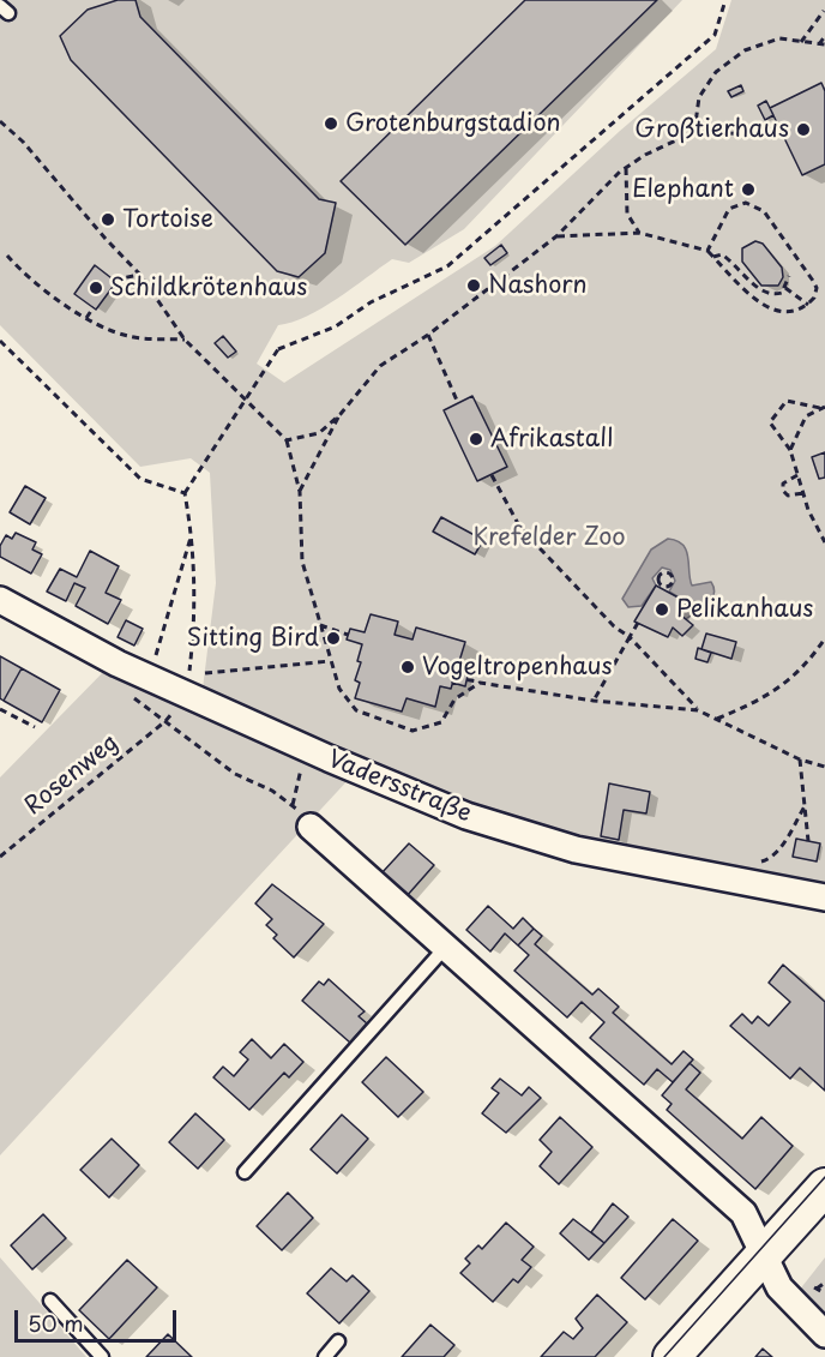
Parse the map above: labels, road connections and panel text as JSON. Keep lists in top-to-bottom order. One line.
{"streets":{"street":["Vadersstraße"],"path":["Rosenweg"]},"parks":["Krefelder Zoo"],"places":["Grotenburgstadion","Großtierhaus","Elephant","Tortoise","Nashorn","Schildkrötenhaus","Afrikastall","Pelikanhaus","Sitting Bird","Vogeltropenhaus"],"scale_bar":"50 m"}
